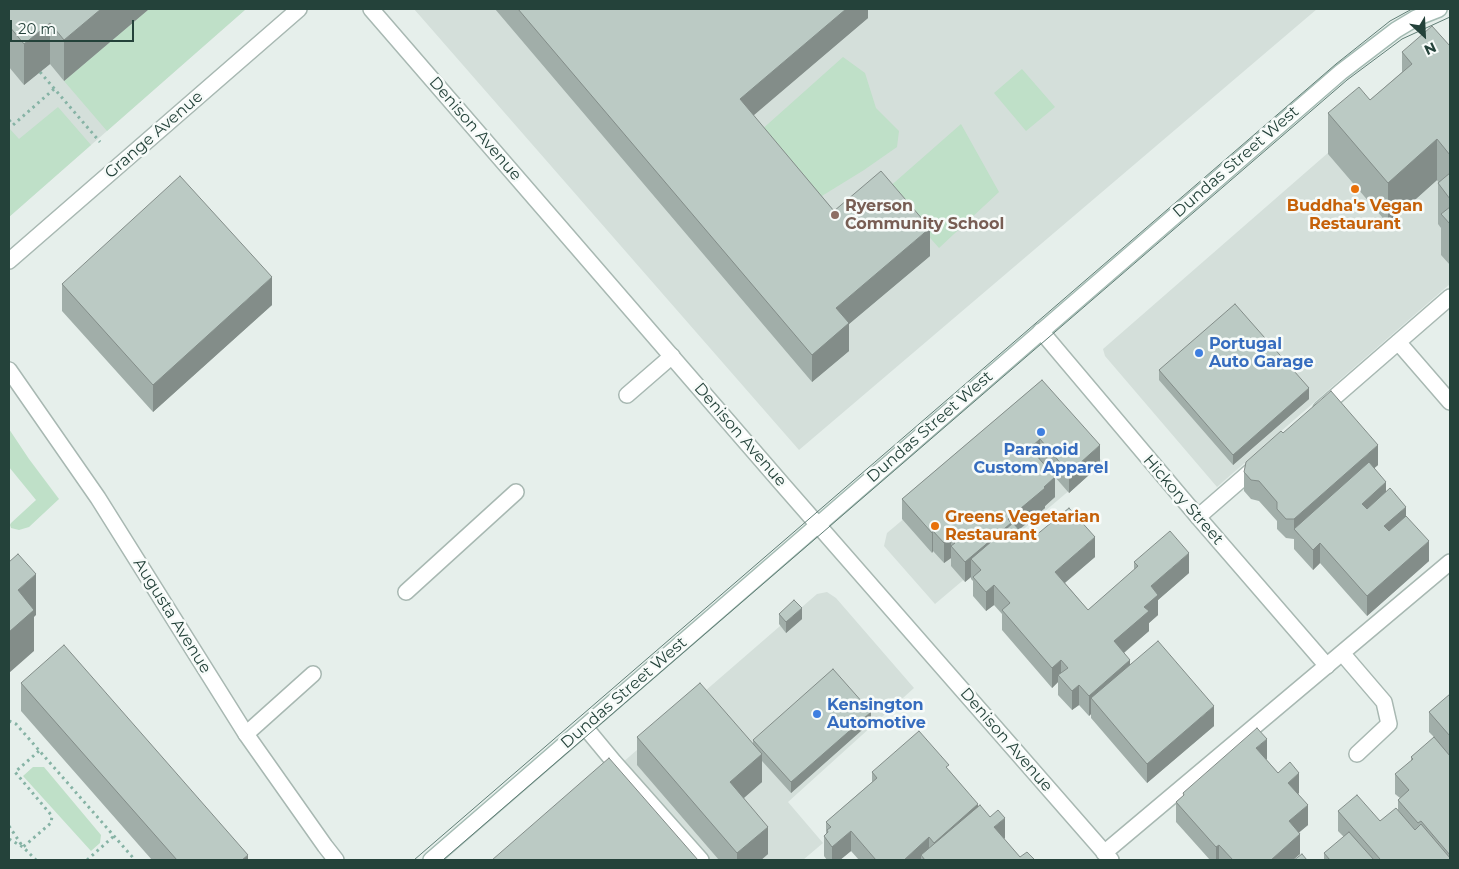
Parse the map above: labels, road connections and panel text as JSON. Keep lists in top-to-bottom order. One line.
{"streets":{"street":["Denison Avenue","Grange Avenue","Dundas Street West","Hickory Street","Augusta Avenue"]},"crossings":[["Denison Avenue","Dundas Street West"],["Dundas Street West","Hickory Street"]],"places":["Buddha's Vegan Restaurant","Ryerson Community School","Portugal Auto Garage","Paranoid Custom Apparel","Greens Vegetarian Restaurant","Kensington Automotive"],"scale_bar":"20 m","north":"bottom right"}
